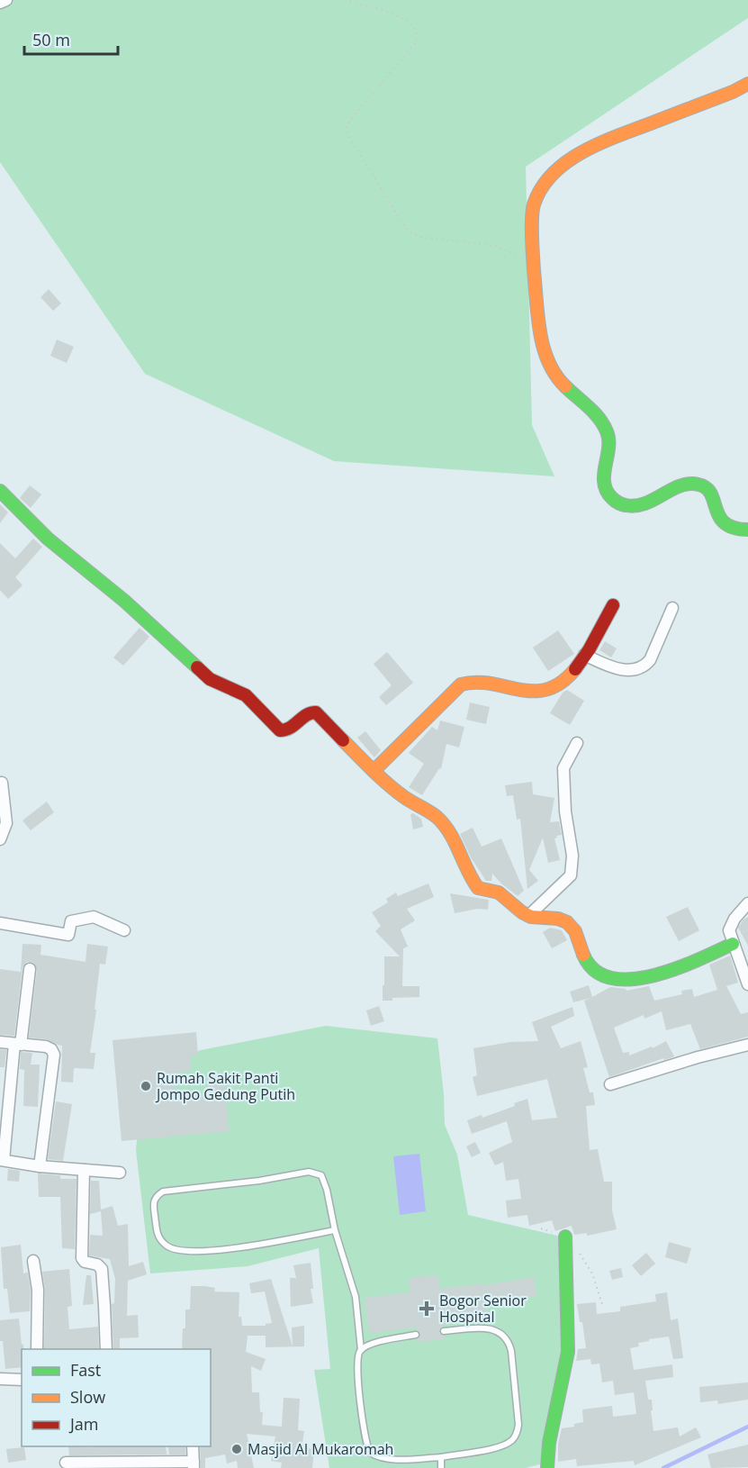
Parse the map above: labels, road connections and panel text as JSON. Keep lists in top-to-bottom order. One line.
{"places":{"other":["Rumah Sakit Panti Jompo Gedung Putih","Masjid Al Mukaromah"],"health":["Bogor Senior Hospital"]},"legend":["Fast","Slow","Jam"],"scale_bar":"50 m"}
